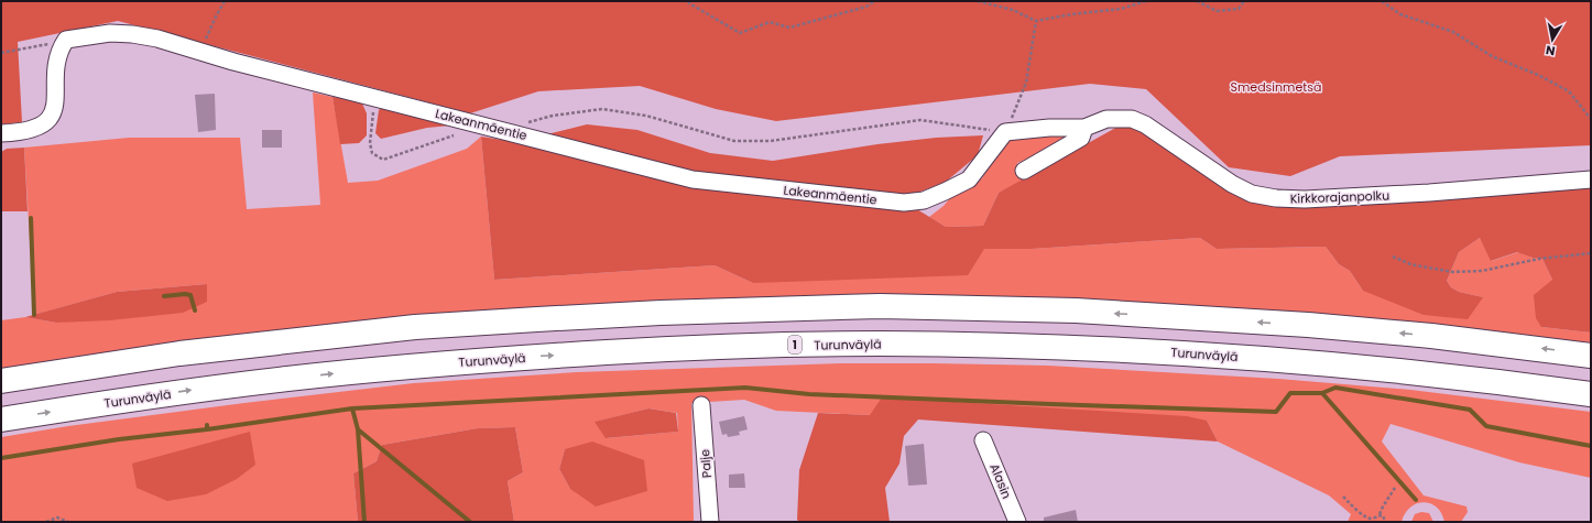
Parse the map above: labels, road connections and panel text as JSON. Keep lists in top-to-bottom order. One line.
{"streets":{"highway":["1","Turunväylä"],"street":["Lakeanmäentie","Kirkkorajanpolku","Palje","Alasin"]},"crossings":[["Lakeanmäentie","Kirkkorajanpolku"]],"parks":["Smedsinmetsä"],"north":"bottom"}
